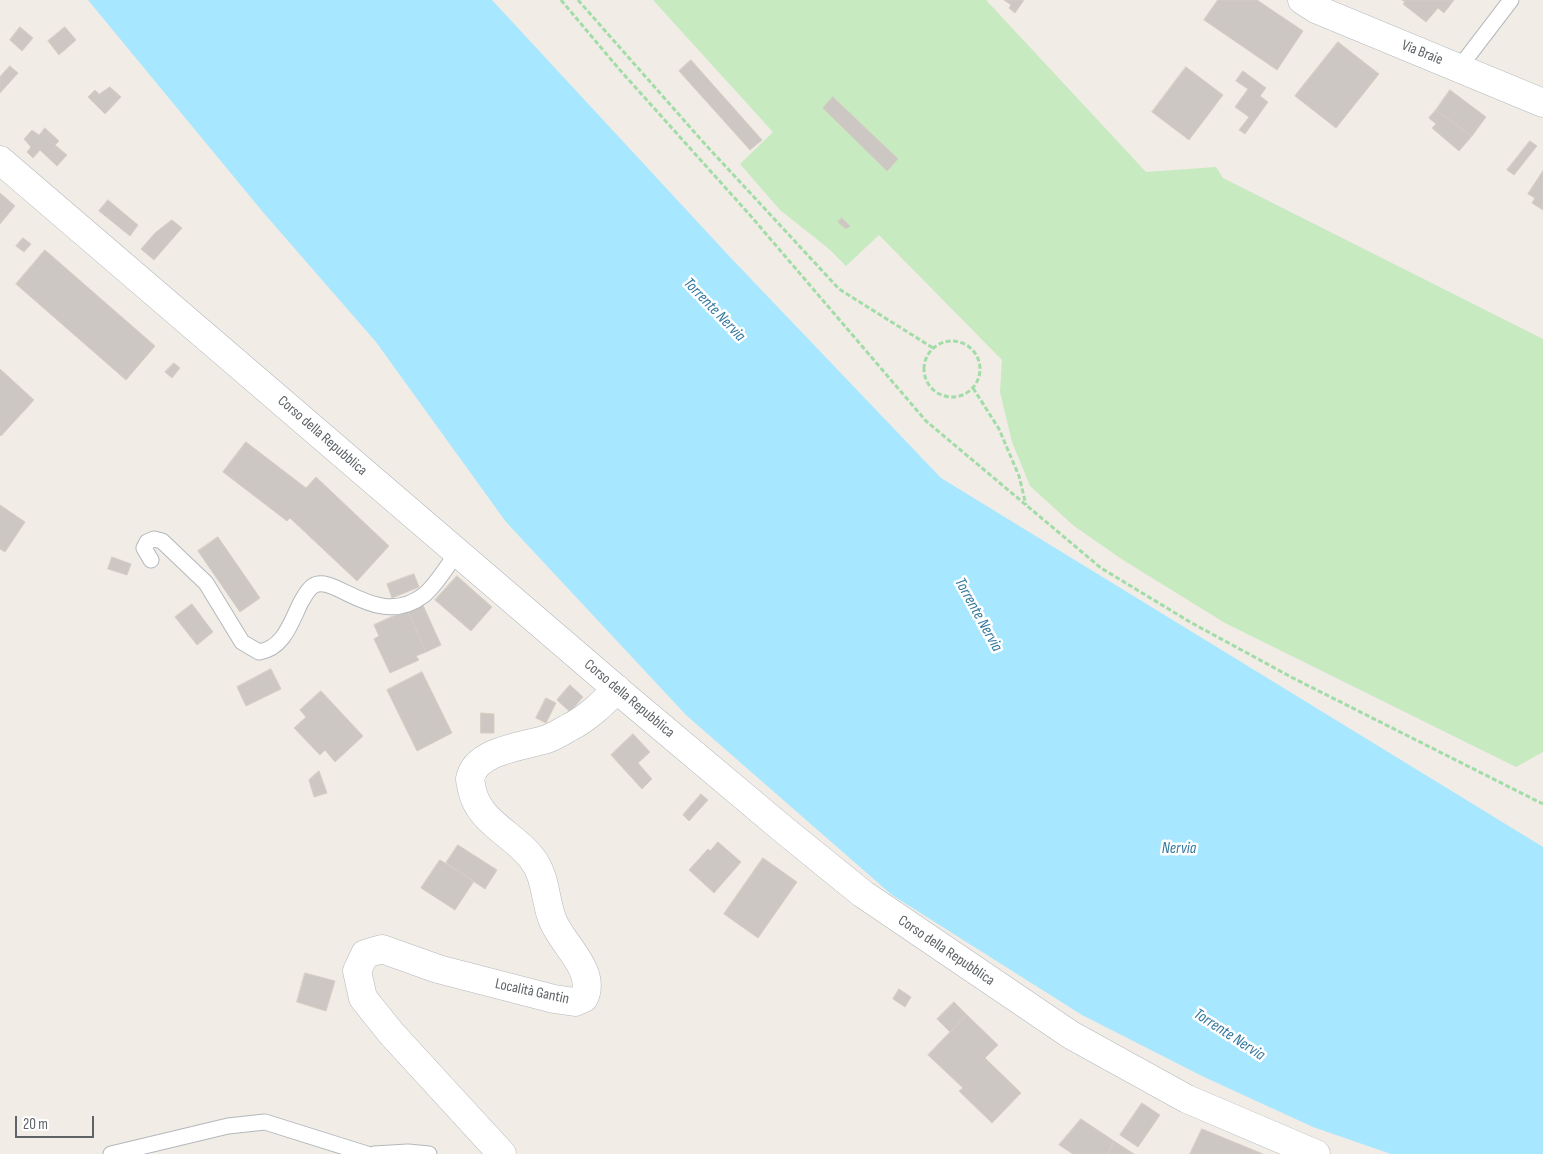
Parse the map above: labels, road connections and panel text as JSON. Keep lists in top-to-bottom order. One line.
{"streets":{"main road":["Via Braie","Corso della Repubblica","Località Gantin"]},"crossings":[["Corso della Repubblica","Località Gantin"]],"water":["Torrente Nervia","Nervia"],"scale_bar":"20 m"}
